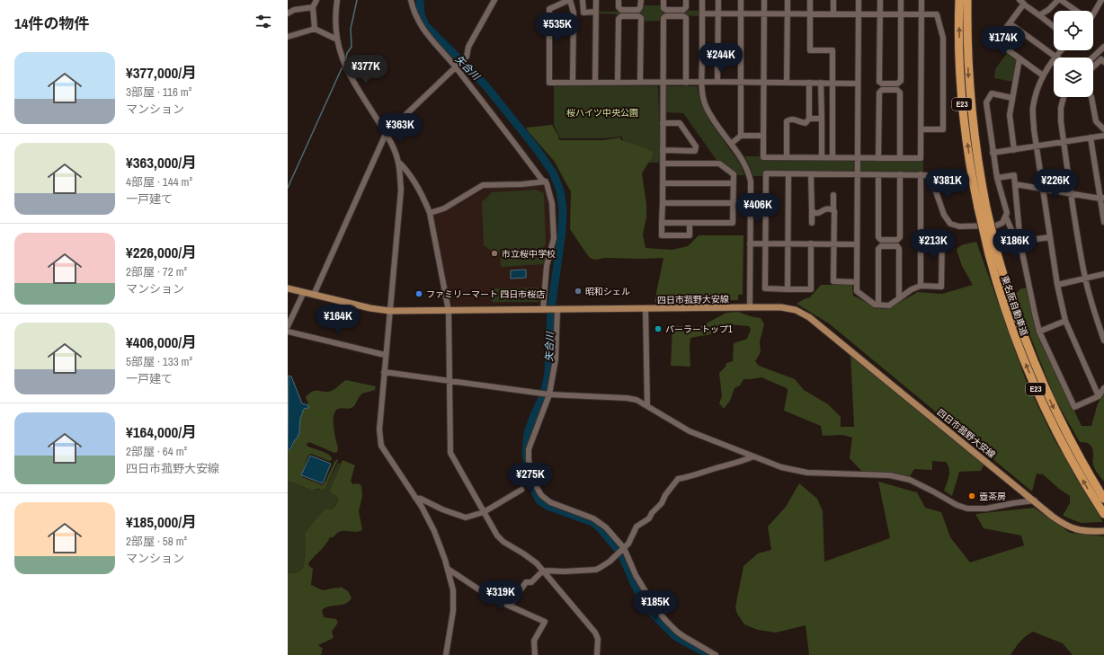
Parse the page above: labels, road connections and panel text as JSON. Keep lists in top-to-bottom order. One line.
{"streets":{"highway":["E23","東名阪自動車道"],"main road":["四日市菰野大安線"]},"water":["矢合川"],"parks":["桜ハイツ中央公園"],"places":["市立桜中学校","昭和シェル","ファミリーマート 四日市桜店","パーラートップ1","壺茶房"],"page":{"heading":"14件の物件","price":["¥535K","¥174K","¥244K","¥377K","¥363K","¥381K","¥226K","¥406K","¥213K","¥186K","¥164K","¥275K","¥319K","¥185K"],"list":[{"name":"¥377,000/月","note":"3部屋 · 116 m² · マンション"},{"name":"¥363,000/月","note":"4部屋 · 144 m² · 一戸建て"},{"name":"¥226,000/月","note":"2部屋 · 72 m² · マンション"},{"name":"¥406,000/月","note":"5部屋 · 133 m² · 一戸建て"},{"name":"¥164,000/月","note":"2部屋 · 64 m² · 四日市菰野大安線"},{"name":"¥185,000/月","note":"2部屋 · 58 m² · マンション"}]}}
